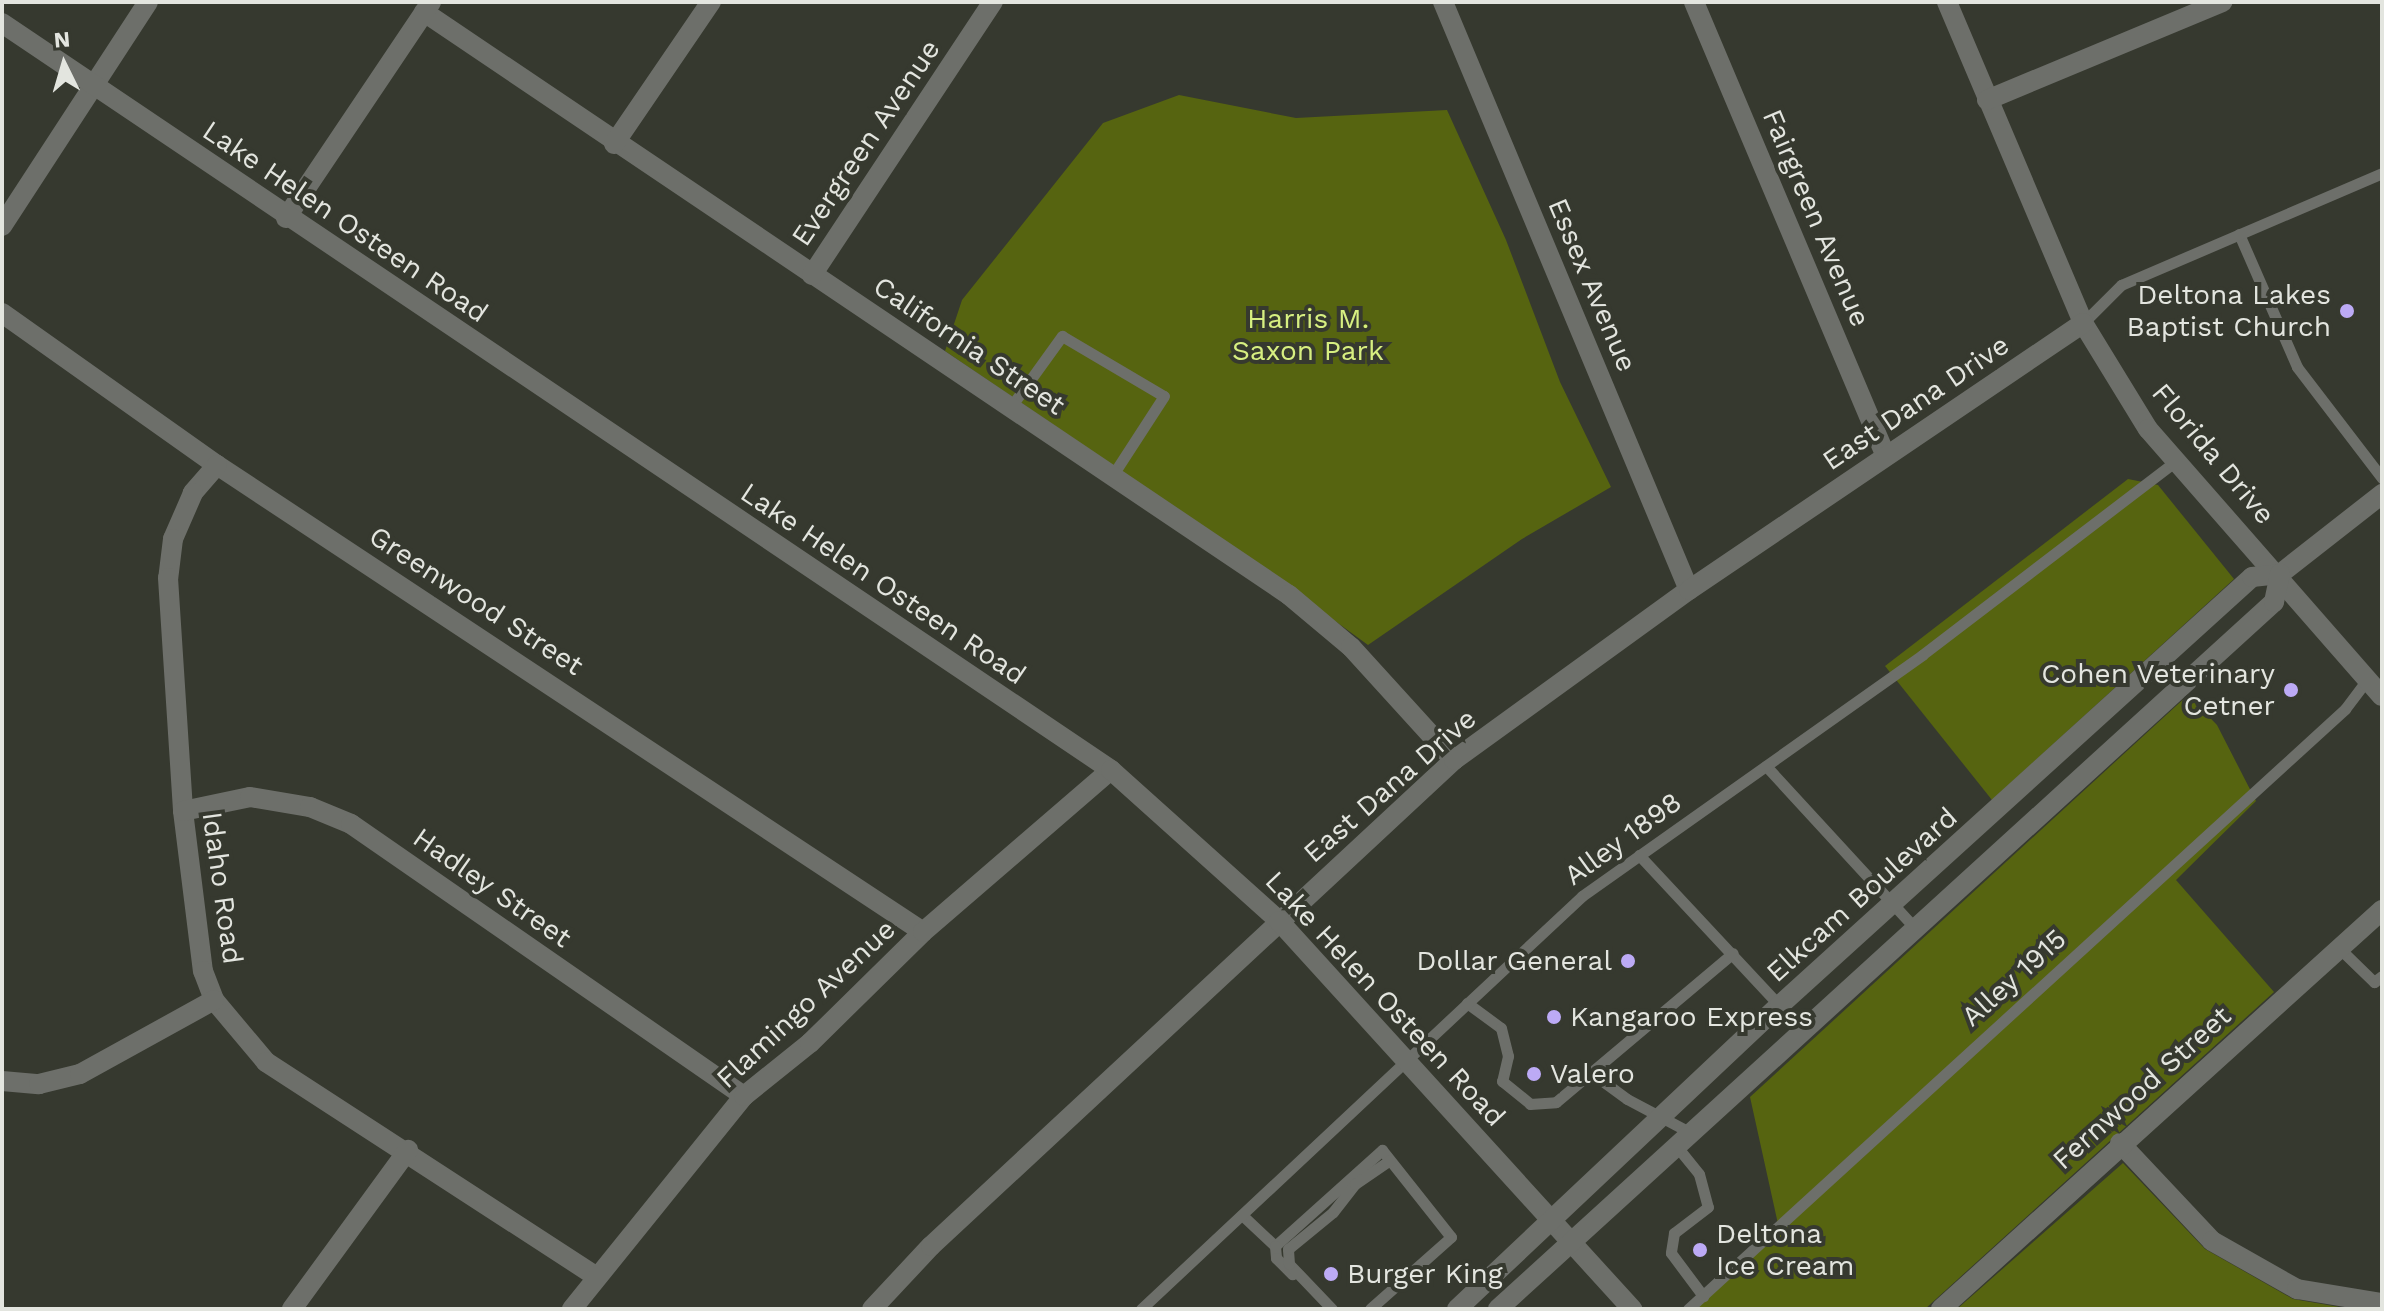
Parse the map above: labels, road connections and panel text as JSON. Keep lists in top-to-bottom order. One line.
{"streets":{"street":["Evergreen Avenue","Fairgreen Avenue","Lake Helen Osteen Road","Essex Avenue","California Street","East Dana Drive","Florida Drive","Greenwood Street","Idaho Road","Hadley Street","Elkcam Boulevard","Flamingo Avenue","Fernwood Street"],"lane":["Alley 1898","Alley 1915"]},"crossings":[["Evergreen Avenue","California Street"],["Fairgreen Avenue","East Dana Drive"],["Lake Helen Osteen Road","East Dana Drive"],["Lake Helen Osteen Road","Alley 1898"],["Lake Helen Osteen Road","Elkcam Boulevard"],["Lake Helen Osteen Road","Flamingo Avenue"],["Essex Avenue","East Dana Drive"],["California Street","East Dana Drive"],["East Dana Drive","Florida Drive"],["Florida Drive","Alley 1898"],["Florida Drive","Elkcam Boulevard"],["Florida Drive","Alley 1915"],["Greenwood Street","Idaho Road"],["Greenwood Street","Flamingo Avenue"],["Idaho Road","Hadley Street"],["Idaho Road","Flamingo Avenue"],["Hadley Street","Flamingo Avenue"]],"parks":["Harris M. Saxon Park"],"places":["Deltona Lakes Baptist Church","Cohen Veterinary Cetner","Dollar General","Kangaroo Express","Valero","Deltona Ice Cream","Burger King"],"north":"top"}
